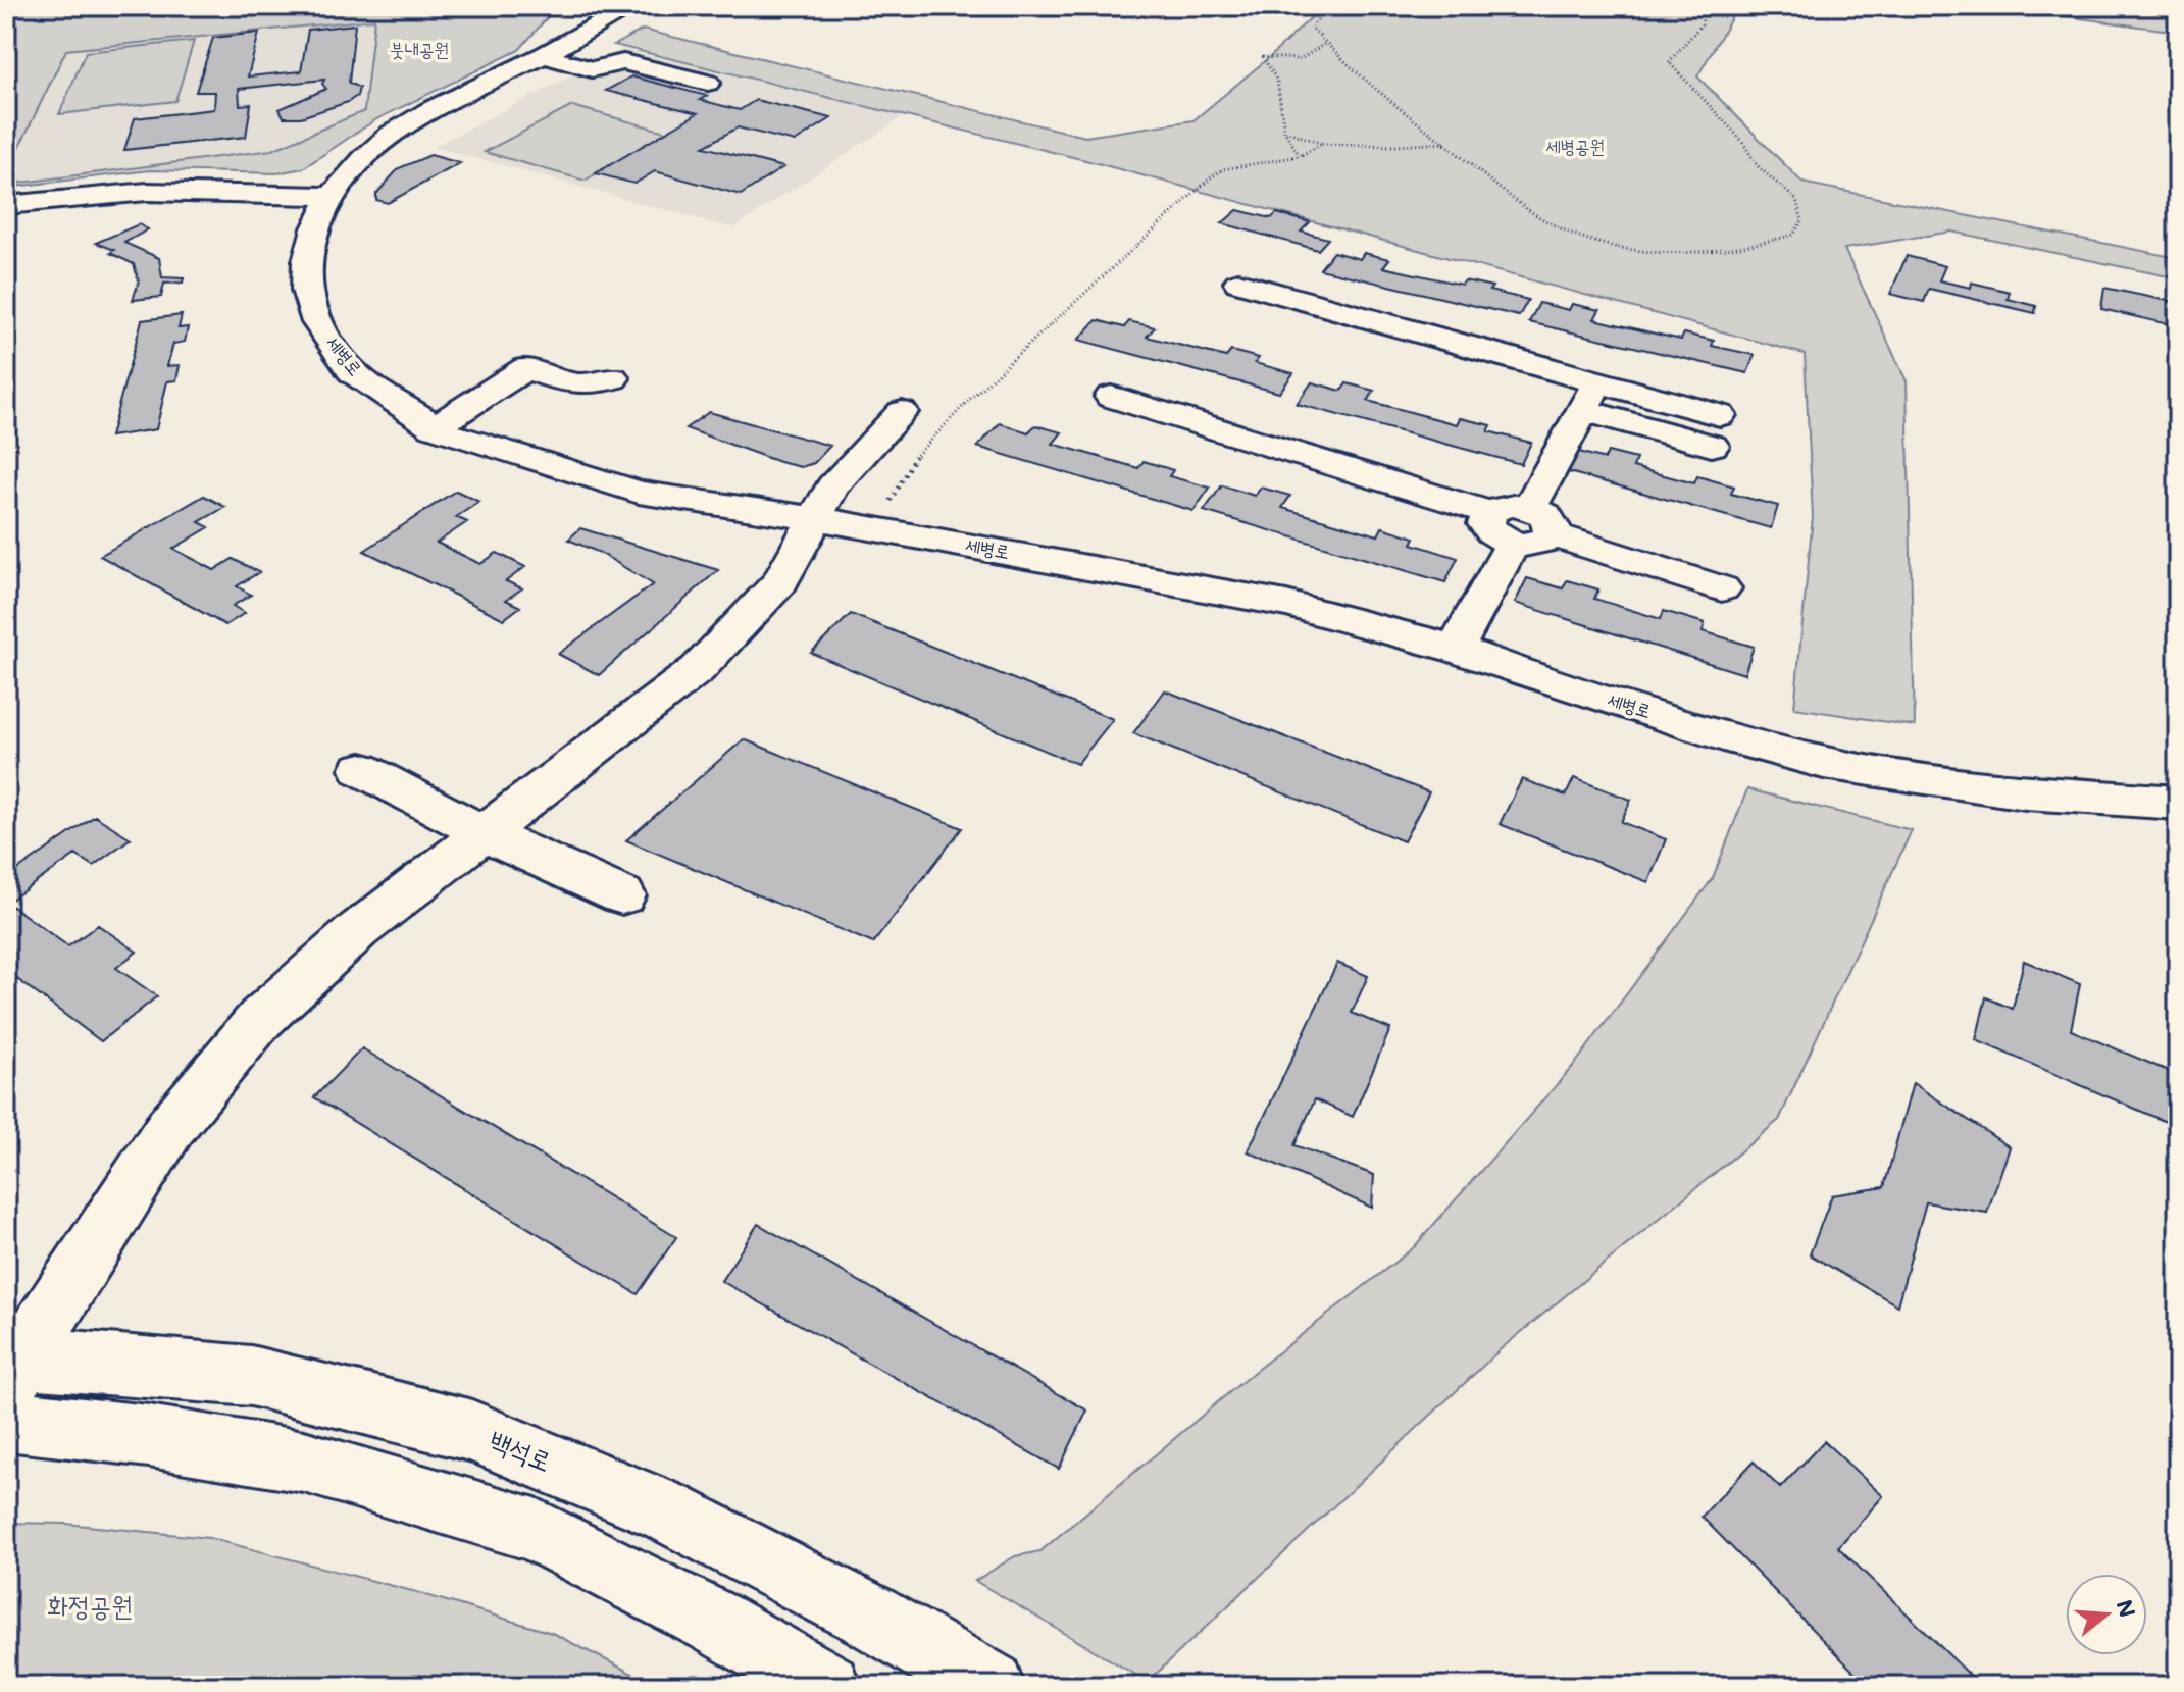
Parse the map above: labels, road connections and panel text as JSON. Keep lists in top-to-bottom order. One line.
{"streets":{"street":["세병로","백석로"]},"parks":["붓내공원","세병공원","화정공원"],"north":"right"}
